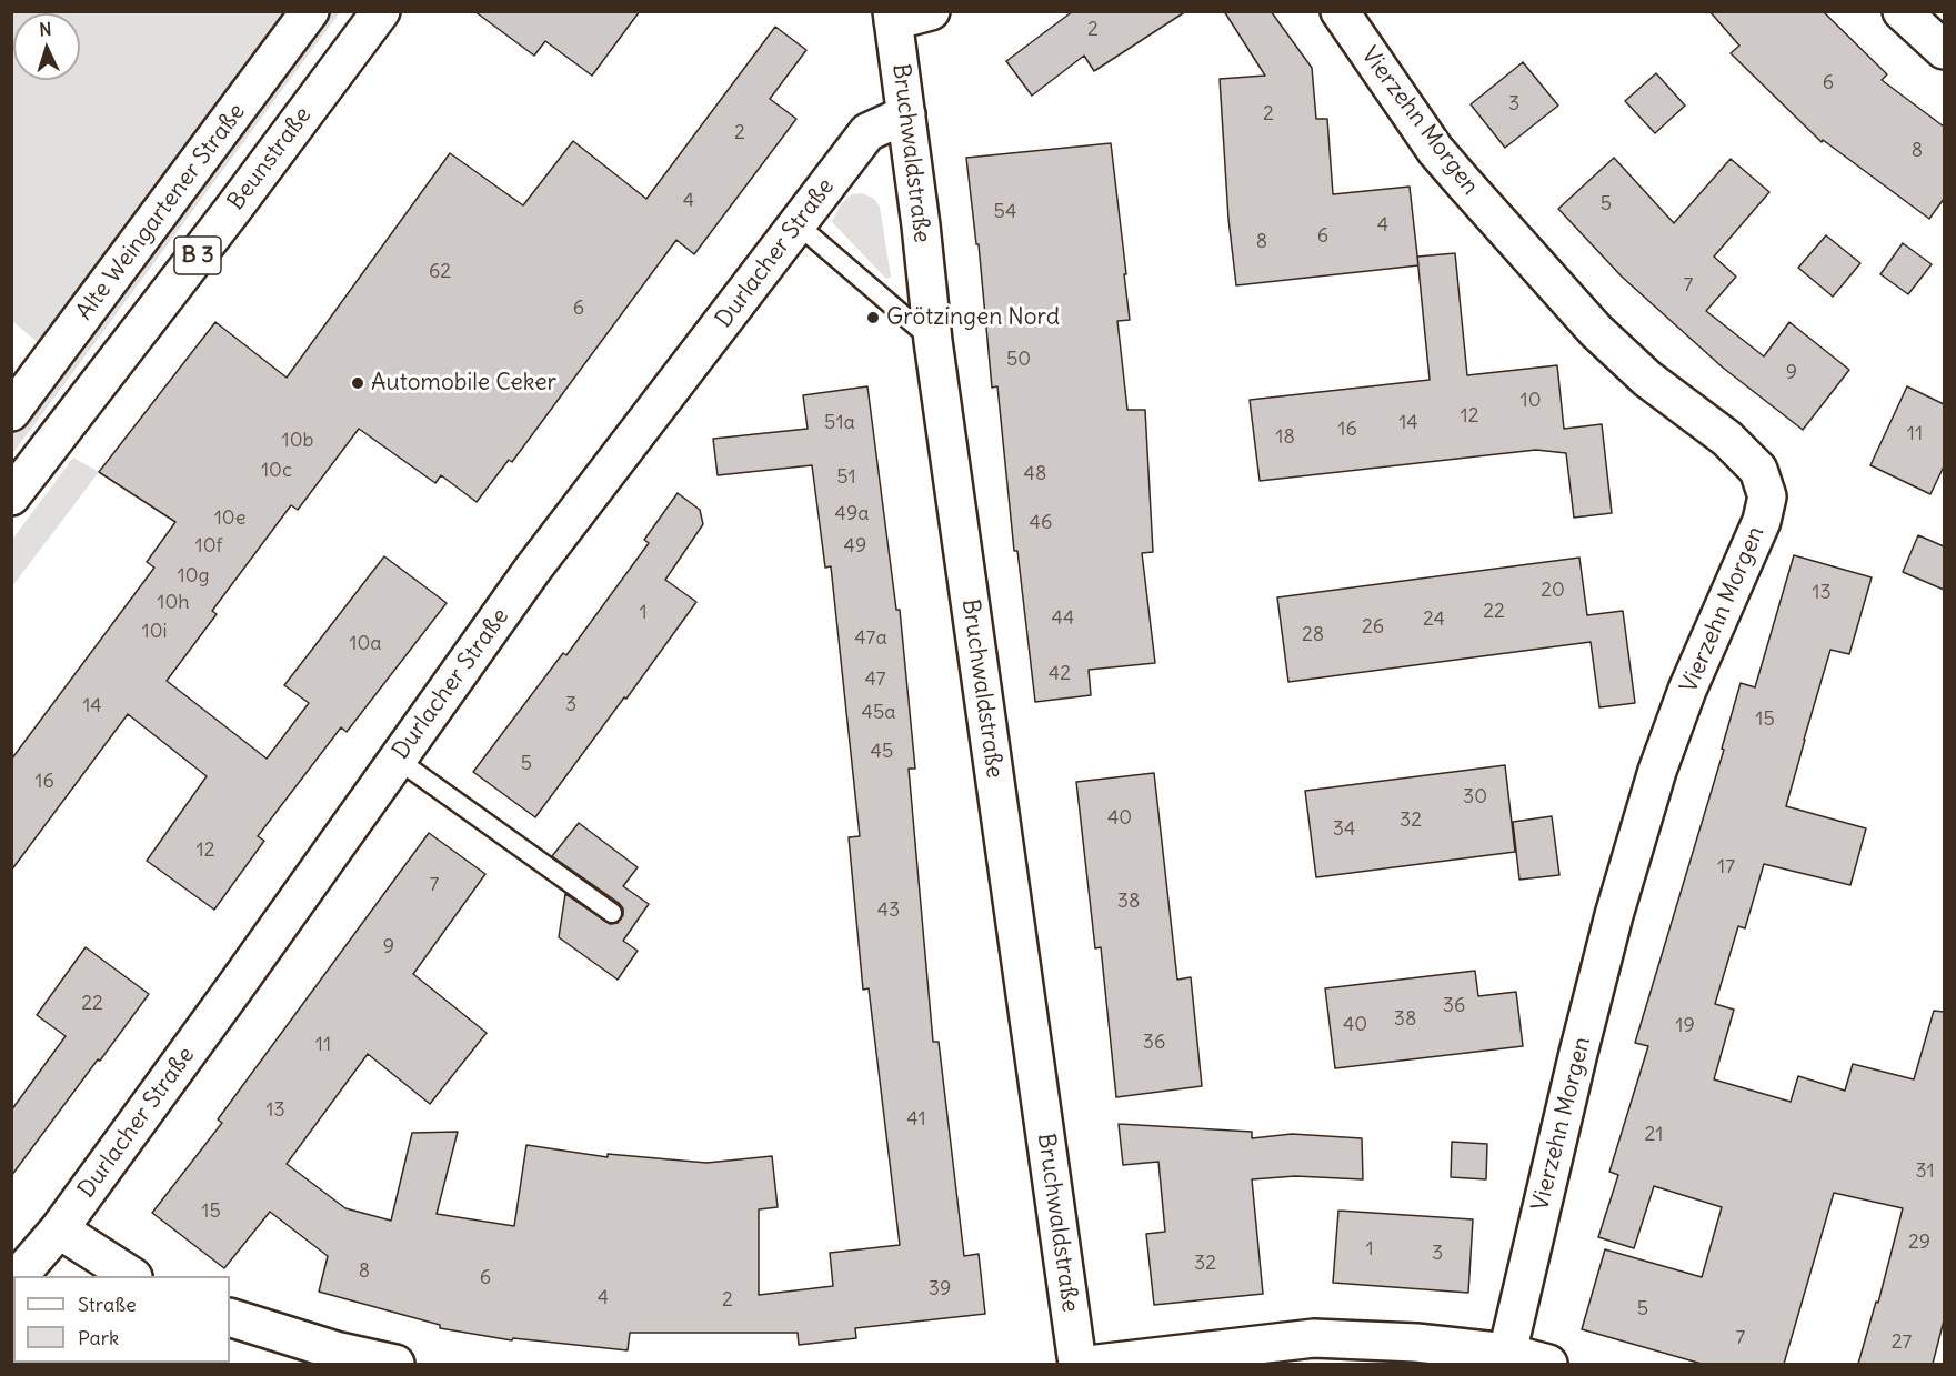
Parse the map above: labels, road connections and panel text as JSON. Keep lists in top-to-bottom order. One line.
{"streets":{"street":["Vierzehn Morgen","Bruchwaldstraße","Beunstraße","Alte Weingartener Straße","Durlacher Straße","B 3"]},"crossings":[["Bruchwaldstraße","Durlacher Straße"]],"places":["Grötzingen Nord","Automobile Ceker"],"house_numbers":["2","6","3","2","2","8","4","5","54","4","6","8","62","7","6","50","9","10","12","51a","14","16","11","18","10b","10c","48","51","49a","10e","46","10f","49","10g","20","13","10h","22","1","44","24","26","10i","28","47a","10a","42","47","3","14","45a","15","45","5","16","30","40","32","34","12","17","7","38","43","9","22","36","38","40","19","36","11","13","41","21","31","15","29","1","3","32","8","6","39","4","2","5","7","27"],"legend":["Straße","Park"],"north":"top"}
